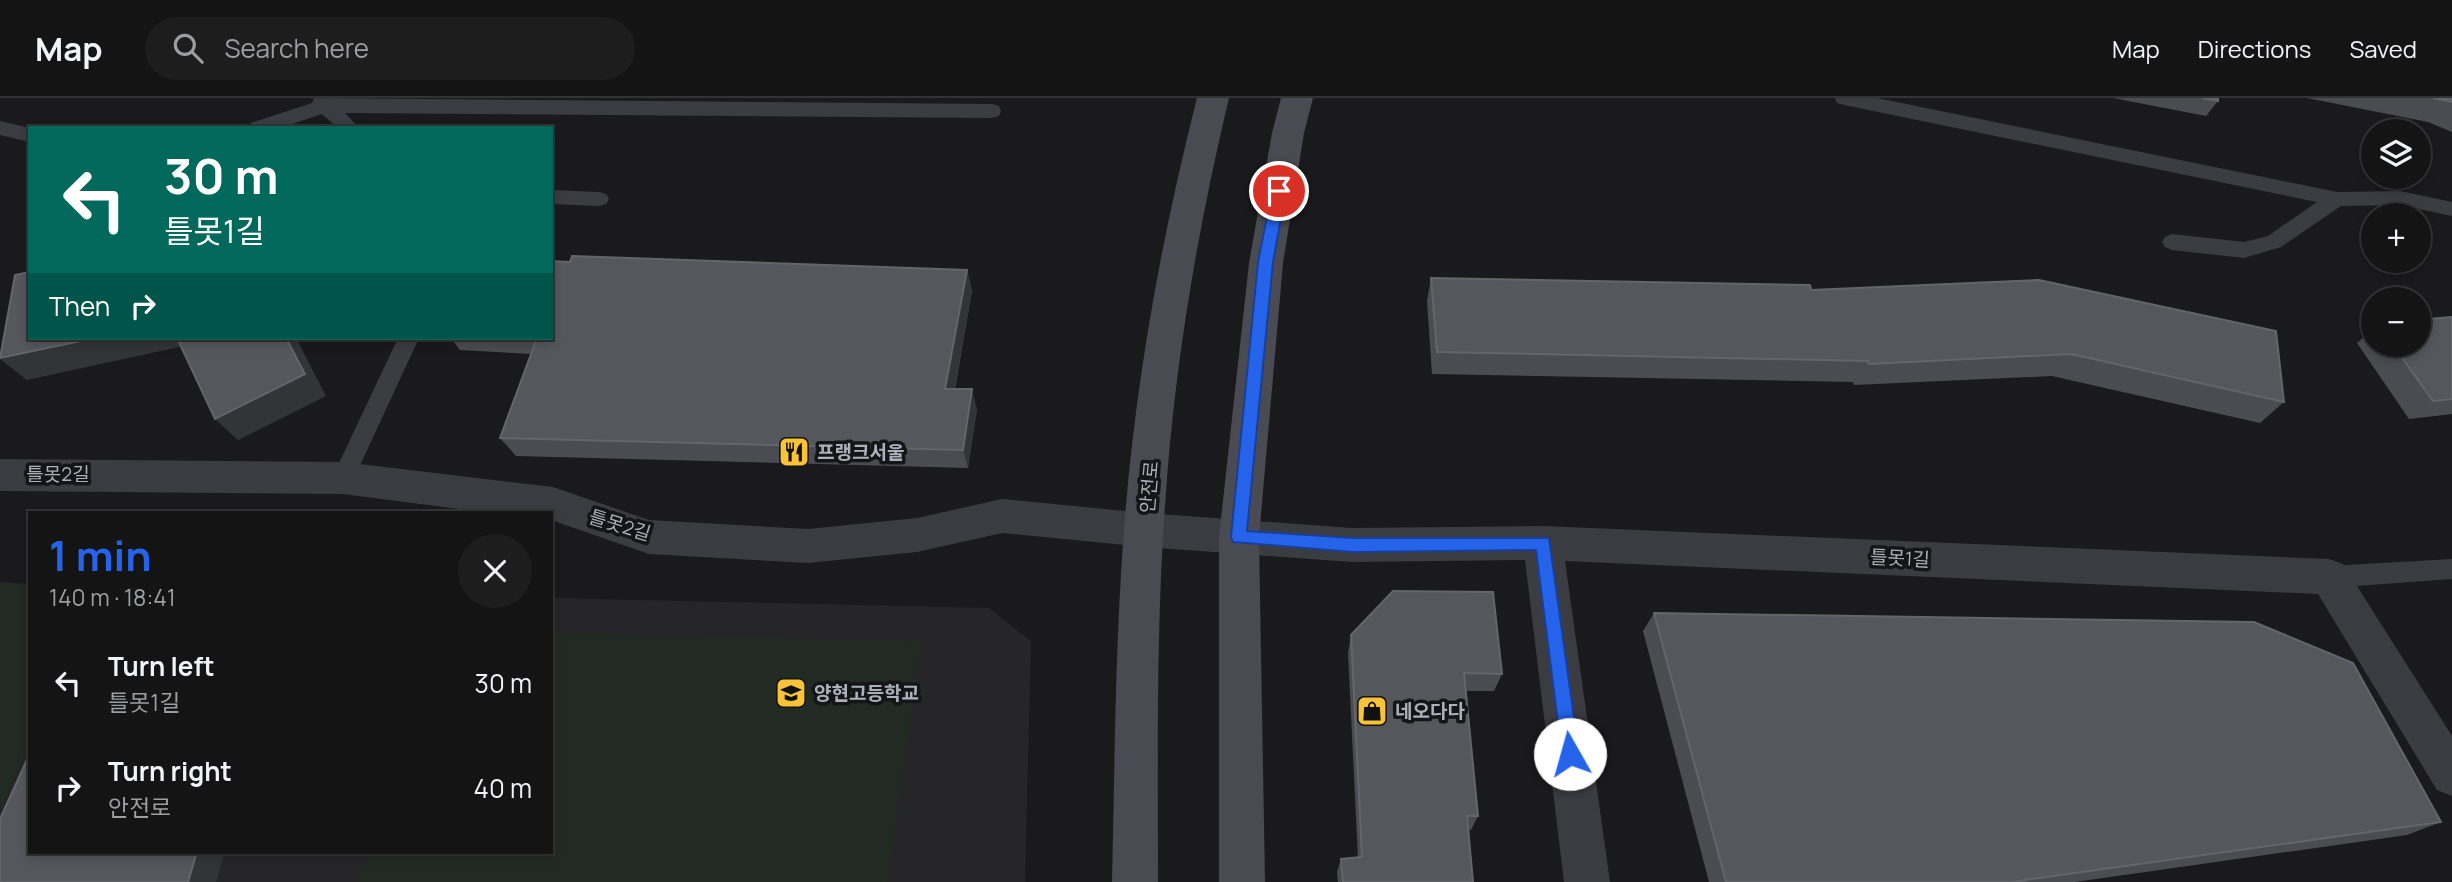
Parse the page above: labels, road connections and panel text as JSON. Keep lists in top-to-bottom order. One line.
{"streets":{"street":["틀못2길","안전로","틀못1길"]},"crossings":[["틀못2길","안전로"],["틀못2길","틀못1길"]],"places":{"restaurant":["프랭크서울"],"school or university":["양현고등학교"],"shop":["네오다다"]},"page":{"header":"Map","search":"Search here","nav":["Map","Directions","Saved"],"map_buttons":["+","−"],"turn":["30 m","틀못1길"],"then":"Then","heading":["1 min","140 m · 18:41"],"list":[{"name":"Turn left","note":"틀못1길","value":"30 m"},{"name":"Turn right","note":"안전로","value":"40 m"}]}}
